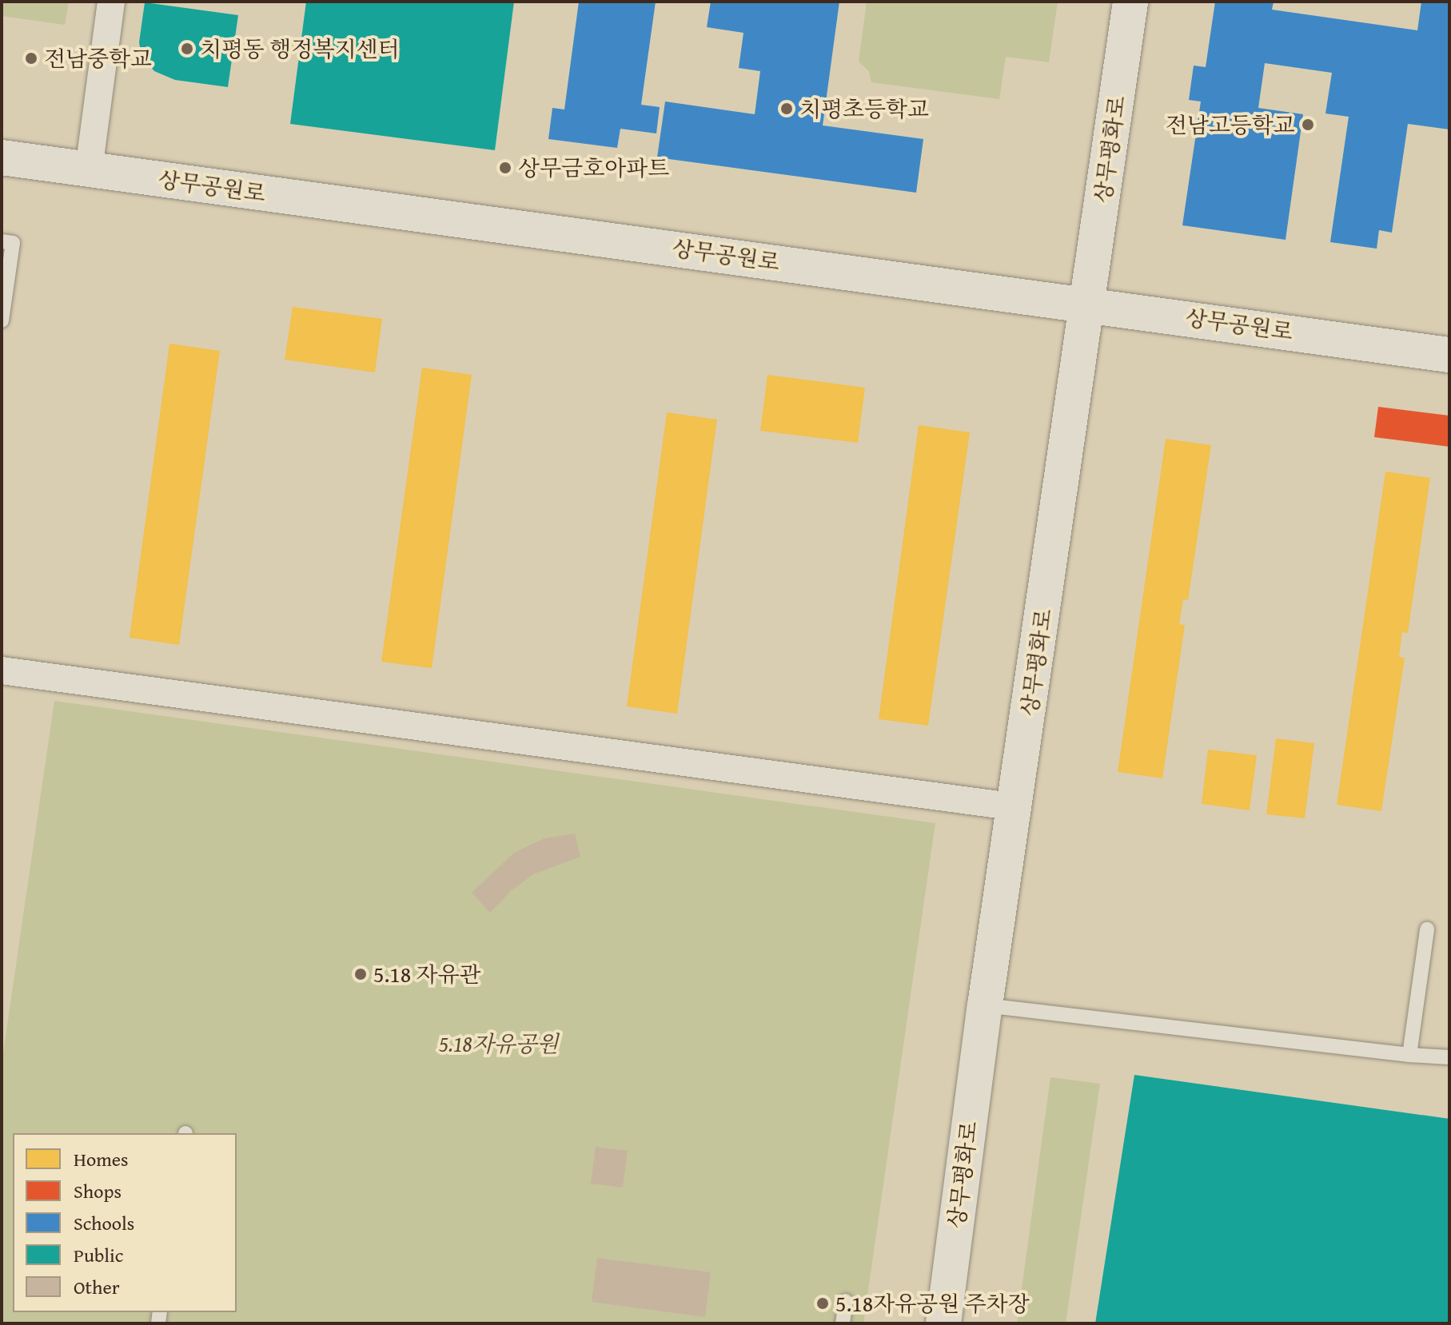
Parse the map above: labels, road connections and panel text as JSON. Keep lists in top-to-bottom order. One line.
{"streets":{"street":["상무평화로","상무공원로"]},"crossings":[["상무평화로","상무공원로"]],"parks":["5.18자유공원"],"places":["치평동 행정복지센터","전남중학교","치평초등학교","전남고등학교","상무금호아파트","5.18 자유관","5.18자유공원 주차장"],"legend":["Homes","Shops","Schools","Public","Other"]}
